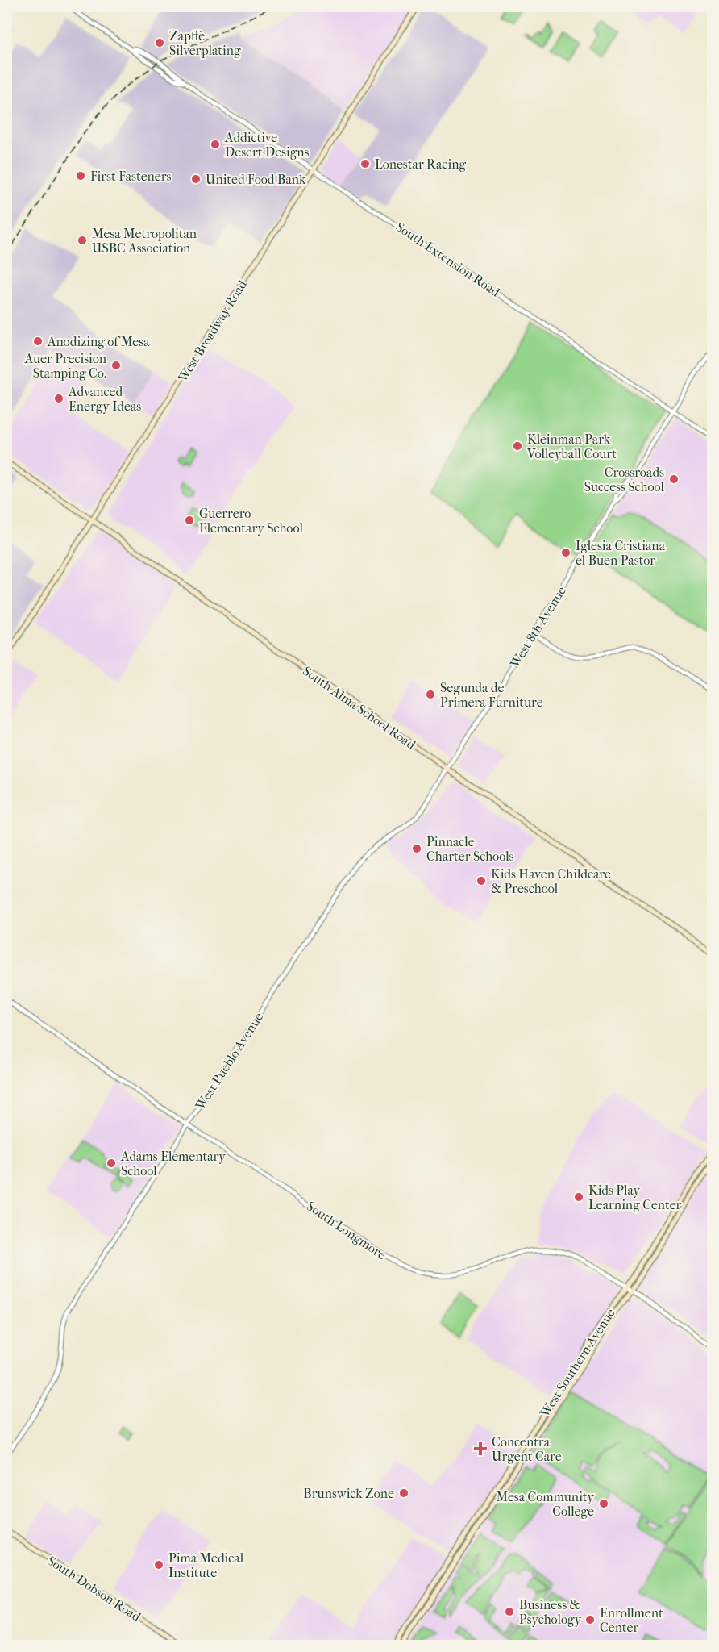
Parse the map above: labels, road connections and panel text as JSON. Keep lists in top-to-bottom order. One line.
{"streets":{"main road":["West Broadway Road","South Alma School Road","West Southern Avenue","South Dobson Road"],"street":["South Extension Road","West 8th Avenue","West Pueblo Avenue","South Longmore"]},"crossings":[["South Extension Road","West Broadway Road"],["South Extension Road","West 8th Avenue"],["West Broadway Road","South Alma School Road"],["West 8th Avenue","South Alma School Road"],["West 8th Avenue","West Pueblo Avenue"],["West Pueblo Avenue","South Longmore"],["South Longmore","West Southern Avenue"]],"places":{"other":["Zapffe Silverplating","Addictive Desert Designs","Lonestar Racing","First Fasteners","United Food Bank","Mesa Metropolitan USBC Association","Anodizing of Mesa","Auer Precision Stamping Co.","Advanced Energy Ideas","Kleinman Park Volleyball Court","Crossroads Success School","Guerrero Elementary School","Iglesia Cristiana el Buen Pastor","Segunda de Primera Furniture","Pinnacle Charter Schools","Kids Haven Childcare & Preschool","Adams Elementary School","Kids Play Learning Center","Brunswick Zone","Mesa Community College","Pima Medical Institute","Business & Psychology","Enrollment Center"],"health":["Concentra Urgent Care"]}}
